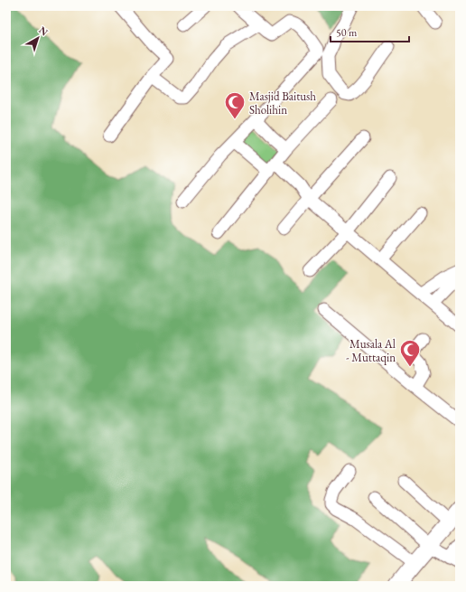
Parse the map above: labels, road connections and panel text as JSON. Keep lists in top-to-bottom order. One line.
{"places":{"mosque":["Masjid Baitush Sholihin","Musala Al - Muttaqin"]},"scale_bar":"50 m","north":"top right"}
